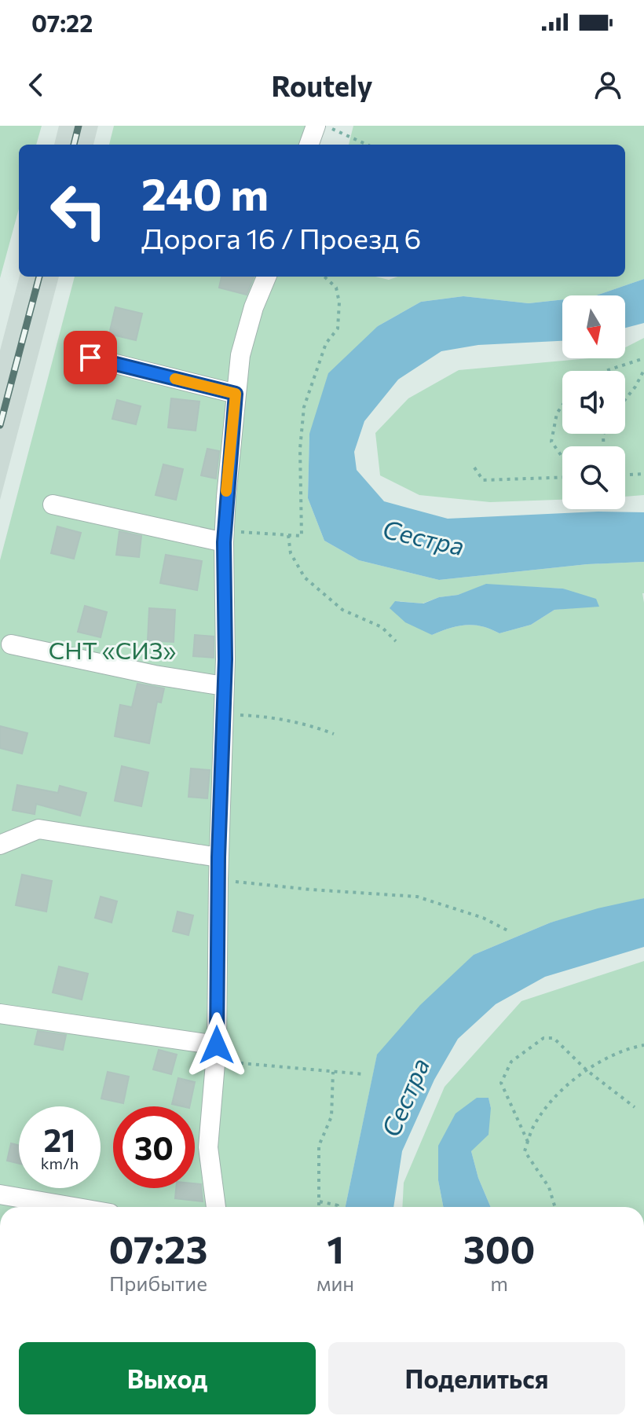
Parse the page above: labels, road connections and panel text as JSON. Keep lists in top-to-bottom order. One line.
{"water":["Сестра"],"parks":["СНТ «СИЗ»"],"north":"bottom","page":{"status":"07:22","header":"Routely","turn":["240 m","Дорога 16 / Проезд 6"],"speed":"21 km/h","limit":"30","eta":["07:23","Прибытие","1","мин","300","m"],"buttons":["Выход","Поделиться"]}}
